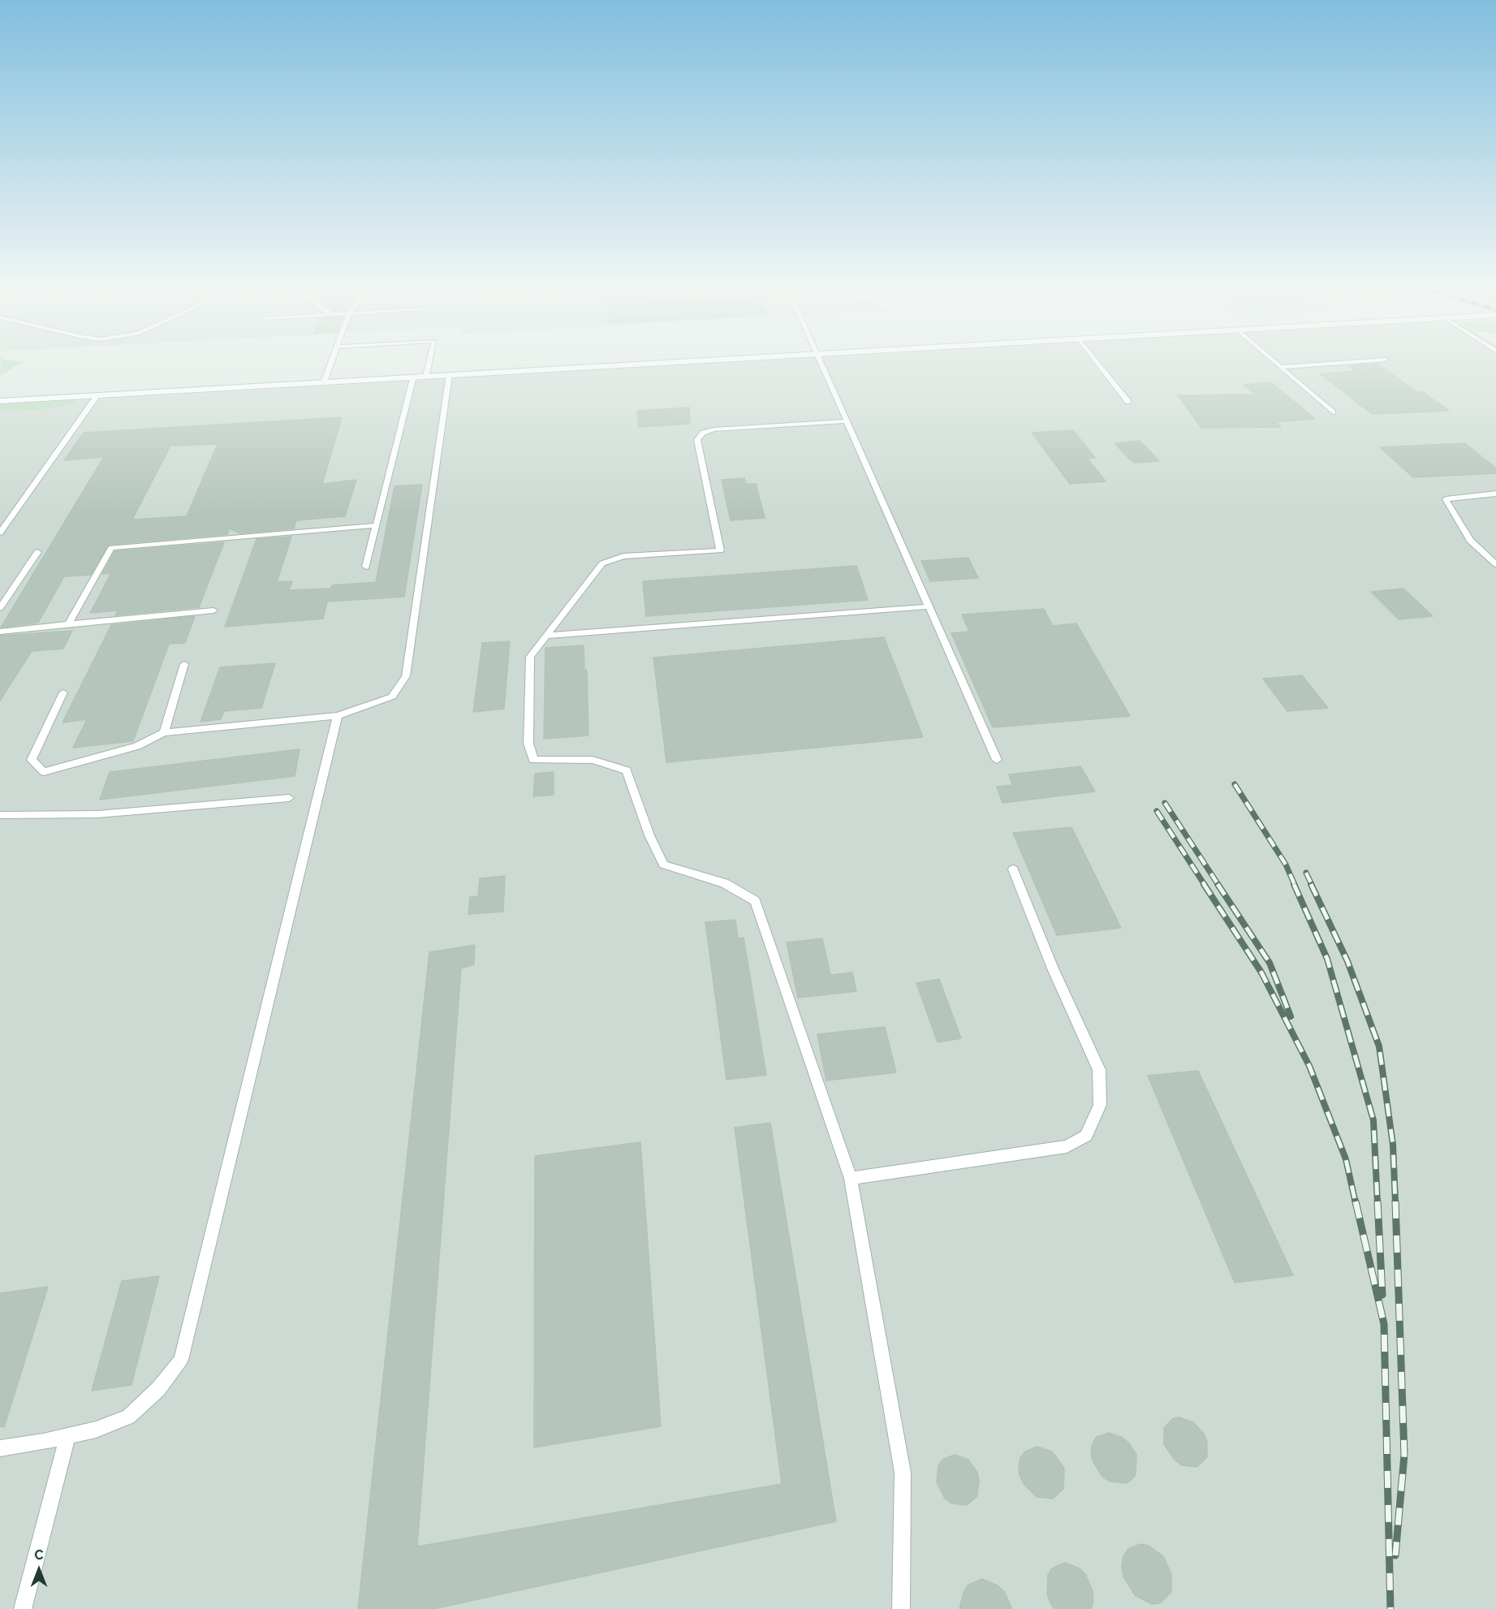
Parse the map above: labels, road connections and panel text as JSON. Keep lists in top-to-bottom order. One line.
{"north":"top"}
